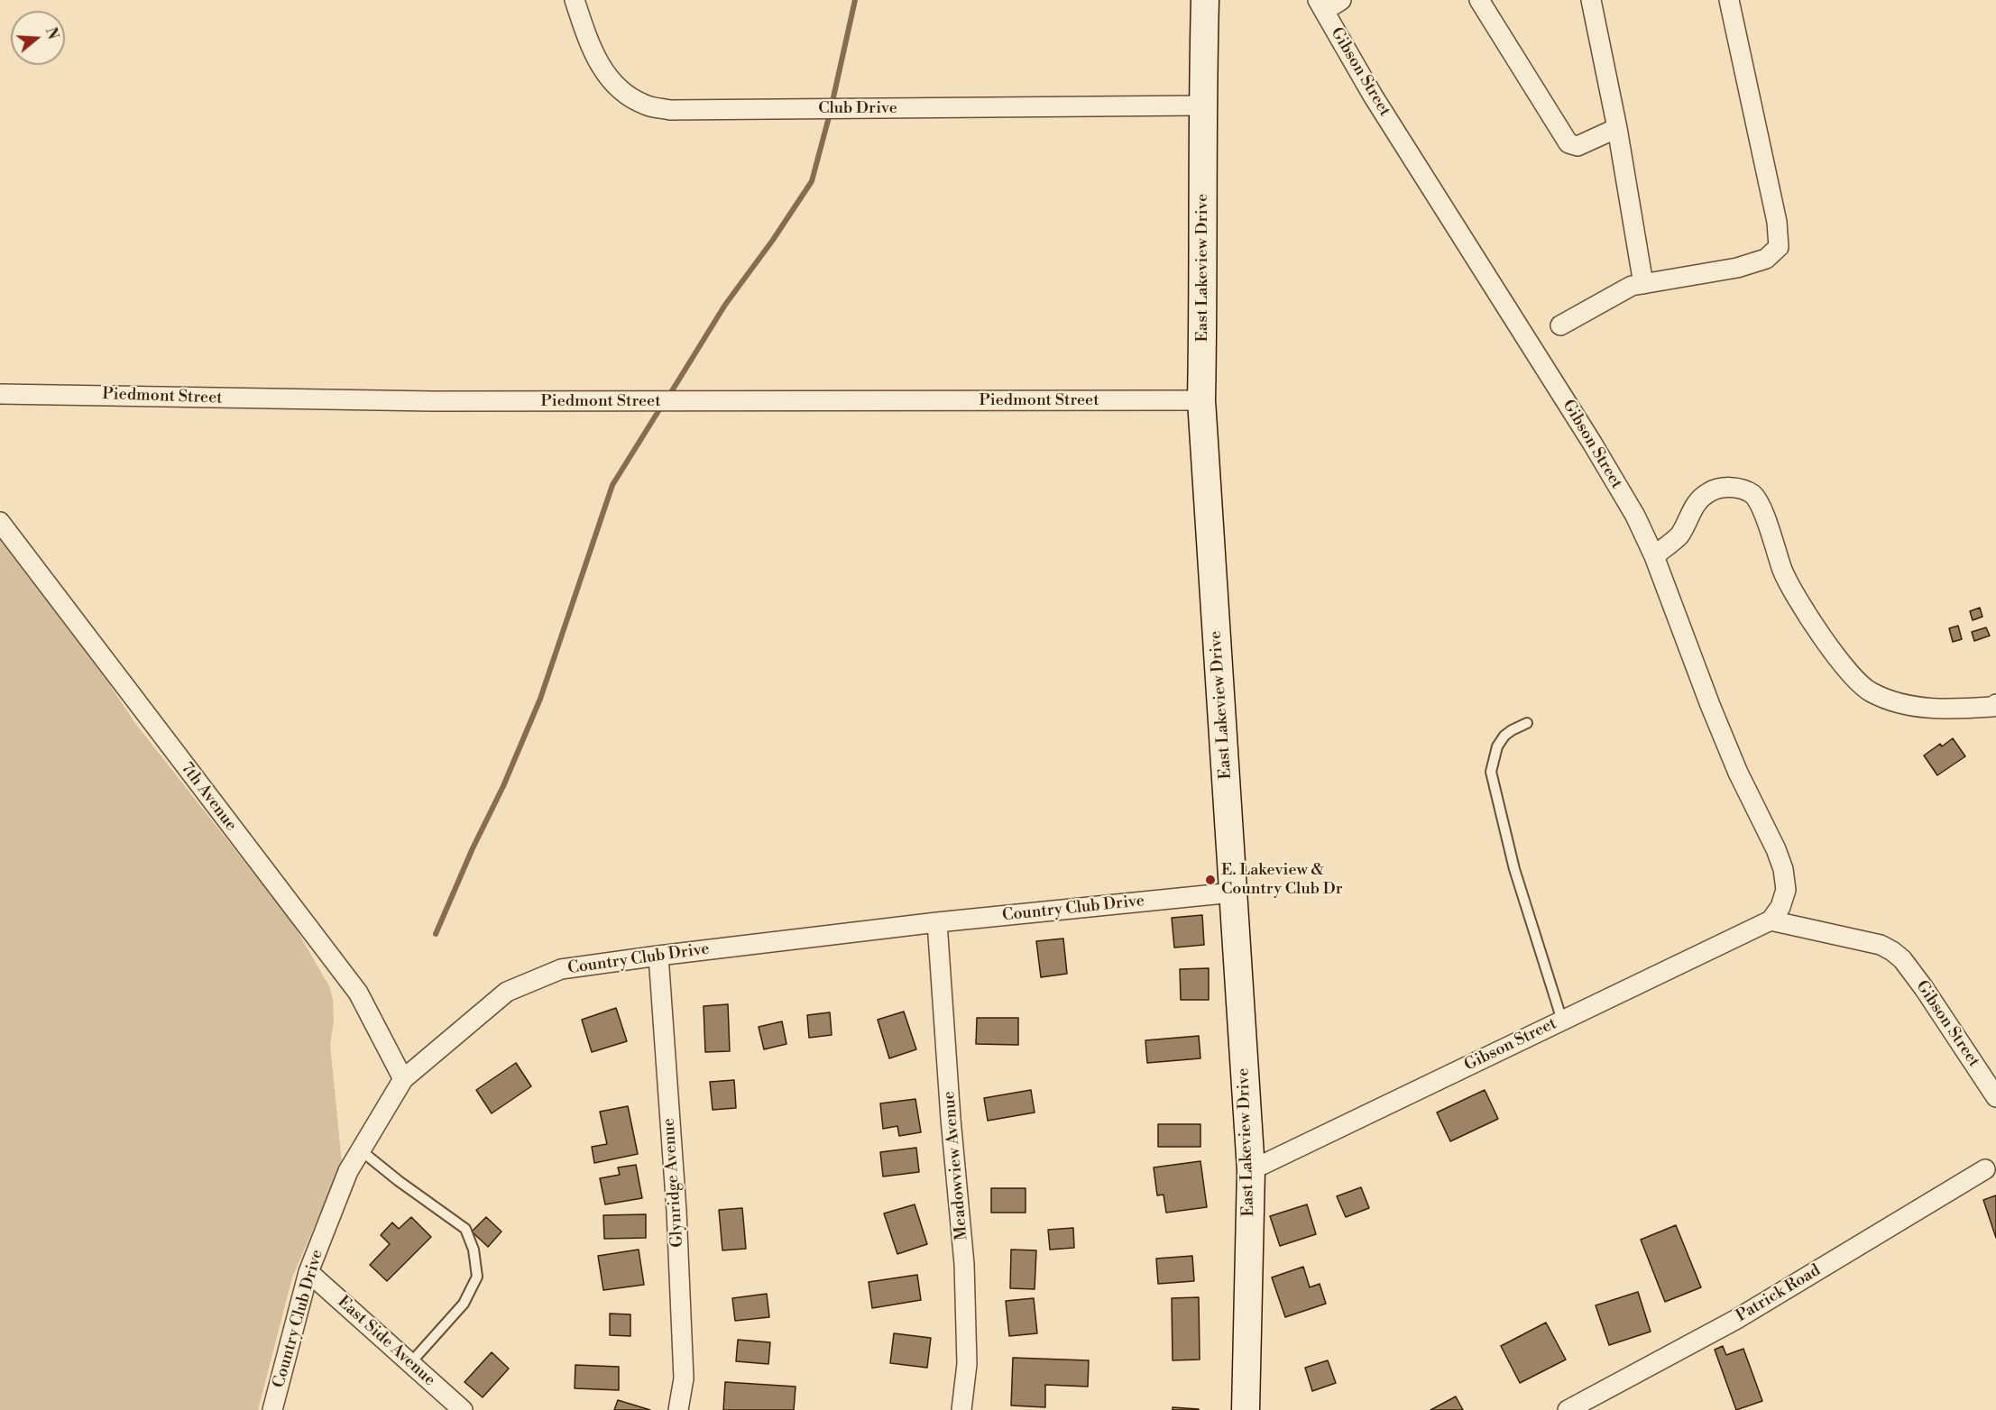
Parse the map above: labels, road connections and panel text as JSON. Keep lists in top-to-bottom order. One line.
{"streets":{"street":["Gibson Street","Club Drive","East Lakeview Drive","Piedmont Street","7th Avenue","Country Club Drive","Meadowview Avenue","Glynridge Avenue","Patrick Road","East Side Avenue"]},"crossings":[["Gibson Street","East Lakeview Drive"],["Club Drive","East Lakeview Drive"],["East Lakeview Drive","Piedmont Street"],["East Lakeview Drive","Country Club Drive"],["7th Avenue","Country Club Drive"],["Country Club Drive","Meadowview Avenue"],["Country Club Drive","Glynridge Avenue"],["Country Club Drive","East Side Avenue"]],"places":["E. Lakeview & Country Club Dr"],"north":"right"}
